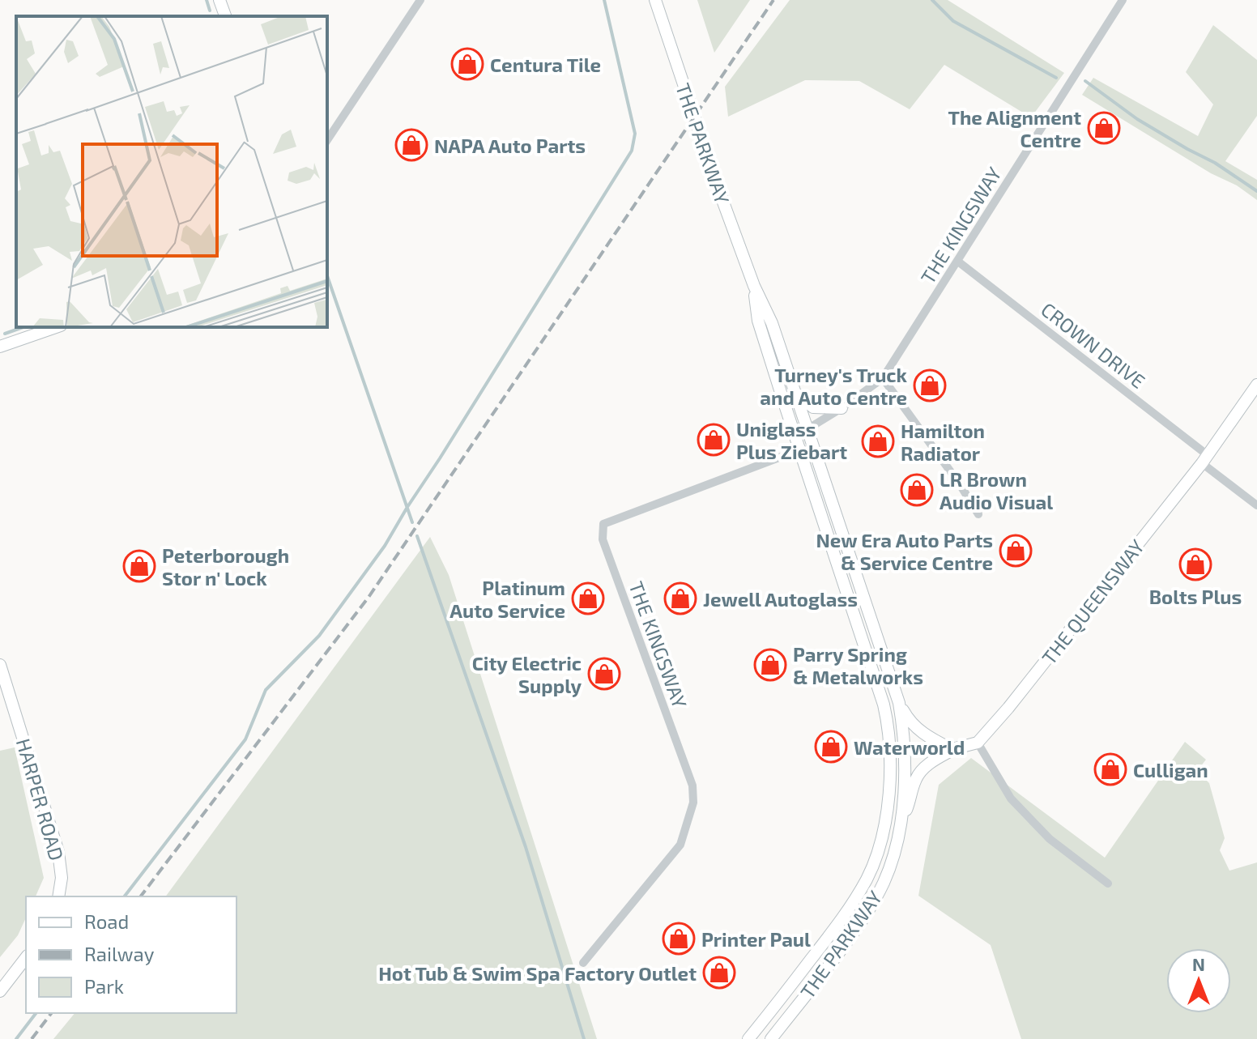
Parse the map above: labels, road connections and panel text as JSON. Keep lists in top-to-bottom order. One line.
{"streets":{"main road":["THE PARKWAY","THE QUEENSWAY","HARPER ROAD"],"street":["THE KINGSWAY","CROWN DRIVE"]},"crossings":[["THE PARKWAY","THE KINGSWAY"],["THE KINGSWAY","CROWN DRIVE"],["CROWN DRIVE","THE QUEENSWAY"]],"places":{"shop":["Centura Tile","The Alignment Centre","NAPA Auto Parts","Turney's Truck and Auto Centre","Uniglass Plus Ziebart","Hamilton Radiator","LR Brown Audio Visual","New Era Auto Parts & Service Centre","Bolts Plus","Peterborough Stor n' Lock","Platinum Auto Service","Jewell Autoglass","Parry Spring & Metalworks","City Electric Supply","Waterworld","Culligan","Printer Paul","Hot Tub & Swim Spa Factory Outlet"]},"legend":["Road","Railway","Park"],"north":"top"}
